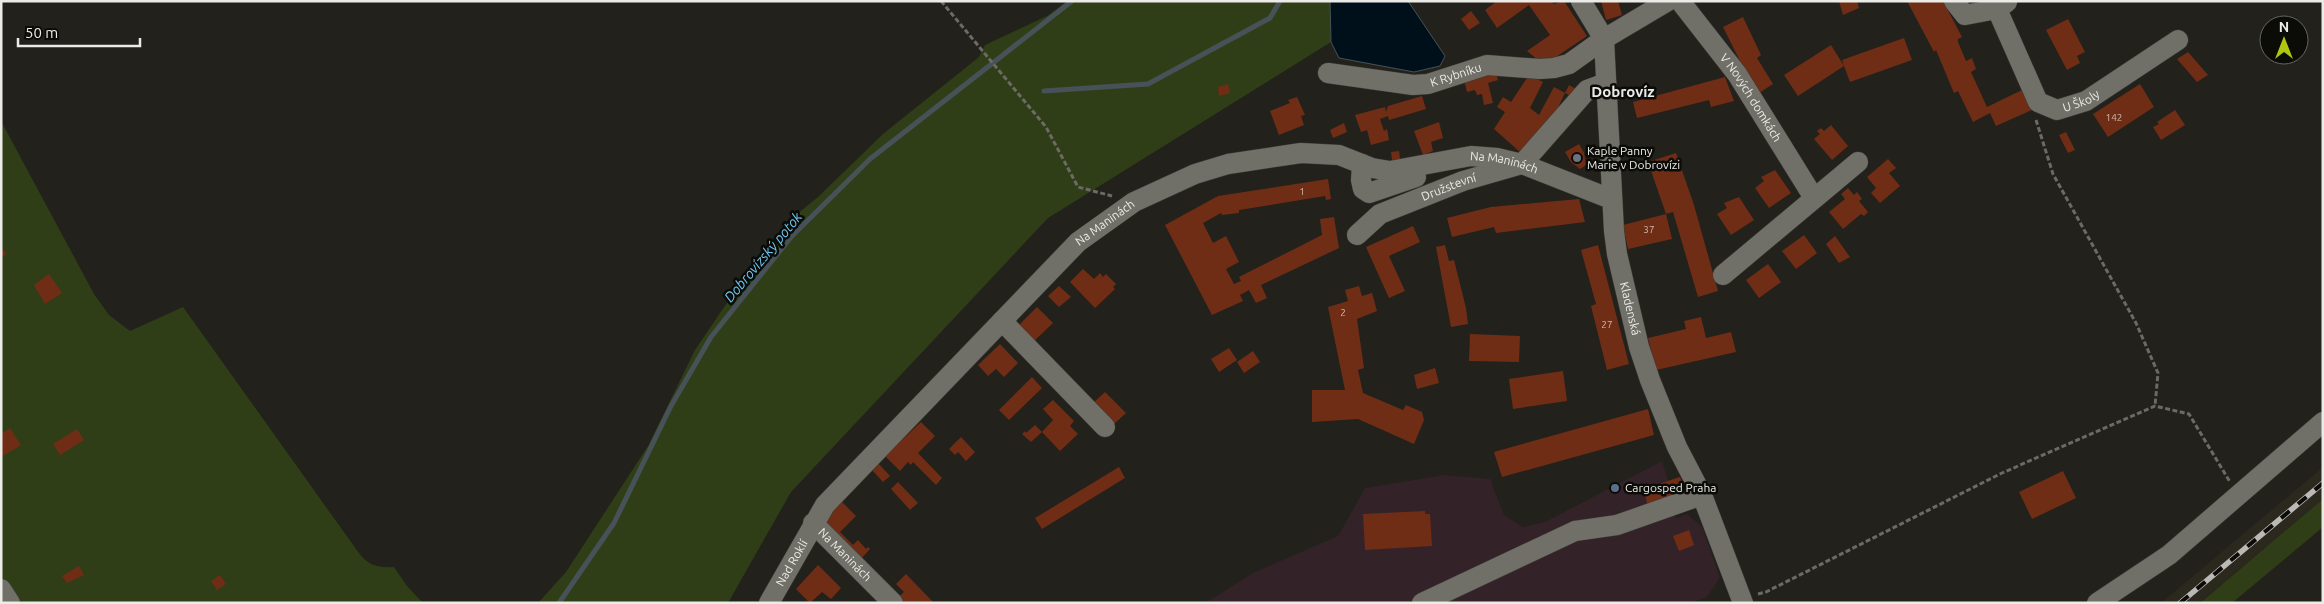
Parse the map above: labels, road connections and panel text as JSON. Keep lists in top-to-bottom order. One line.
{"streets":{"street":["K Rybníku","V Nových domkách","U Školy","Na Maninách","Družstevní","Kladenská","Nad Roklí"]},"crossings":[["K Rybníku","Kladenská"],["Na Maninách","Družstevní"],["Na Maninách","Kladenská"],["Na Maninách","Nad Roklí"]],"districts":["Dobrovíz"],"water":["Dobrovízský potok"],"places":["Kaple Panny Marie v Dobrovízi","Cargosped Praha"],"house_numbers":["142","1","37","2","27"],"scale_bar":"50 m","north":"top"}
